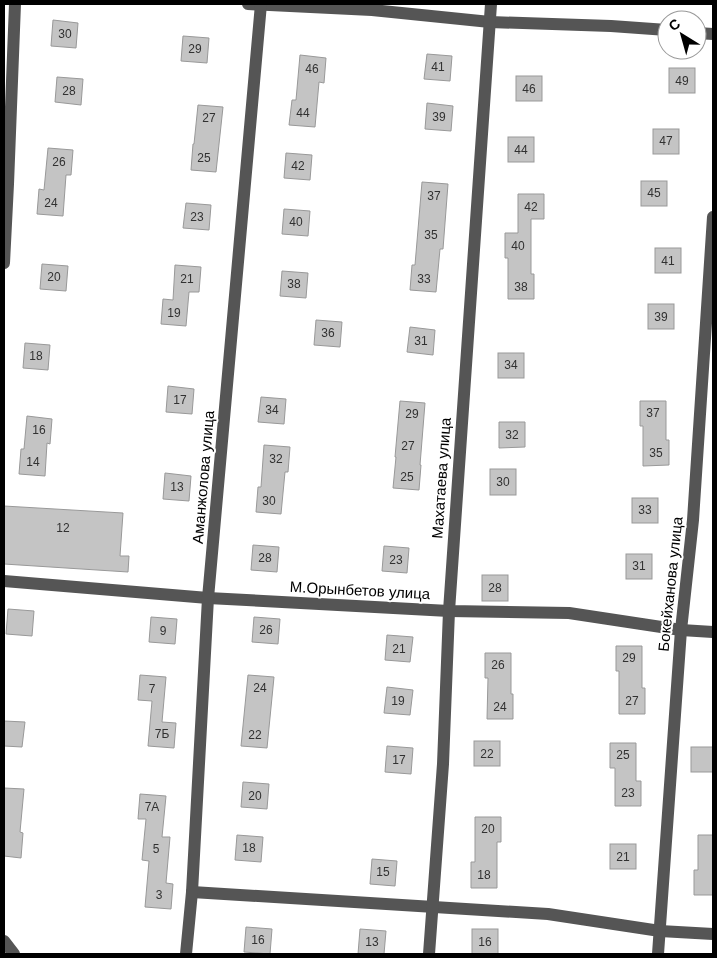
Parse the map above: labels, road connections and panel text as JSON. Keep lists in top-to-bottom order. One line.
{"streets":{"street":["Аманжолова улица","Махатаева улица","Бокейханова улица","М.Орынбетов улица"]},"crossings":[["Аманжолова улица","М.Орынбетов улица"],["Махатаева улица","М.Орынбетов улица"],["Бокейханова улица","М.Орынбетов улица"]],"house_numbers":["30","29","41","46","49","46","28","44","39","27","47","44","25","26","42","45","37","24","42","23","40","35","40","41","20","21","33","38","38","19","39","36","31","18","34","17","34","37","29","16","32","27","35","32","14","25","30","13","30","33","12","28","23","31","28","26","9","21","29","26","24","7","19","27","24","7Б","22","22","25","17","23","20","7А","20","18","5","21","15","18","3","16","13","16"],"north":"top left"}
